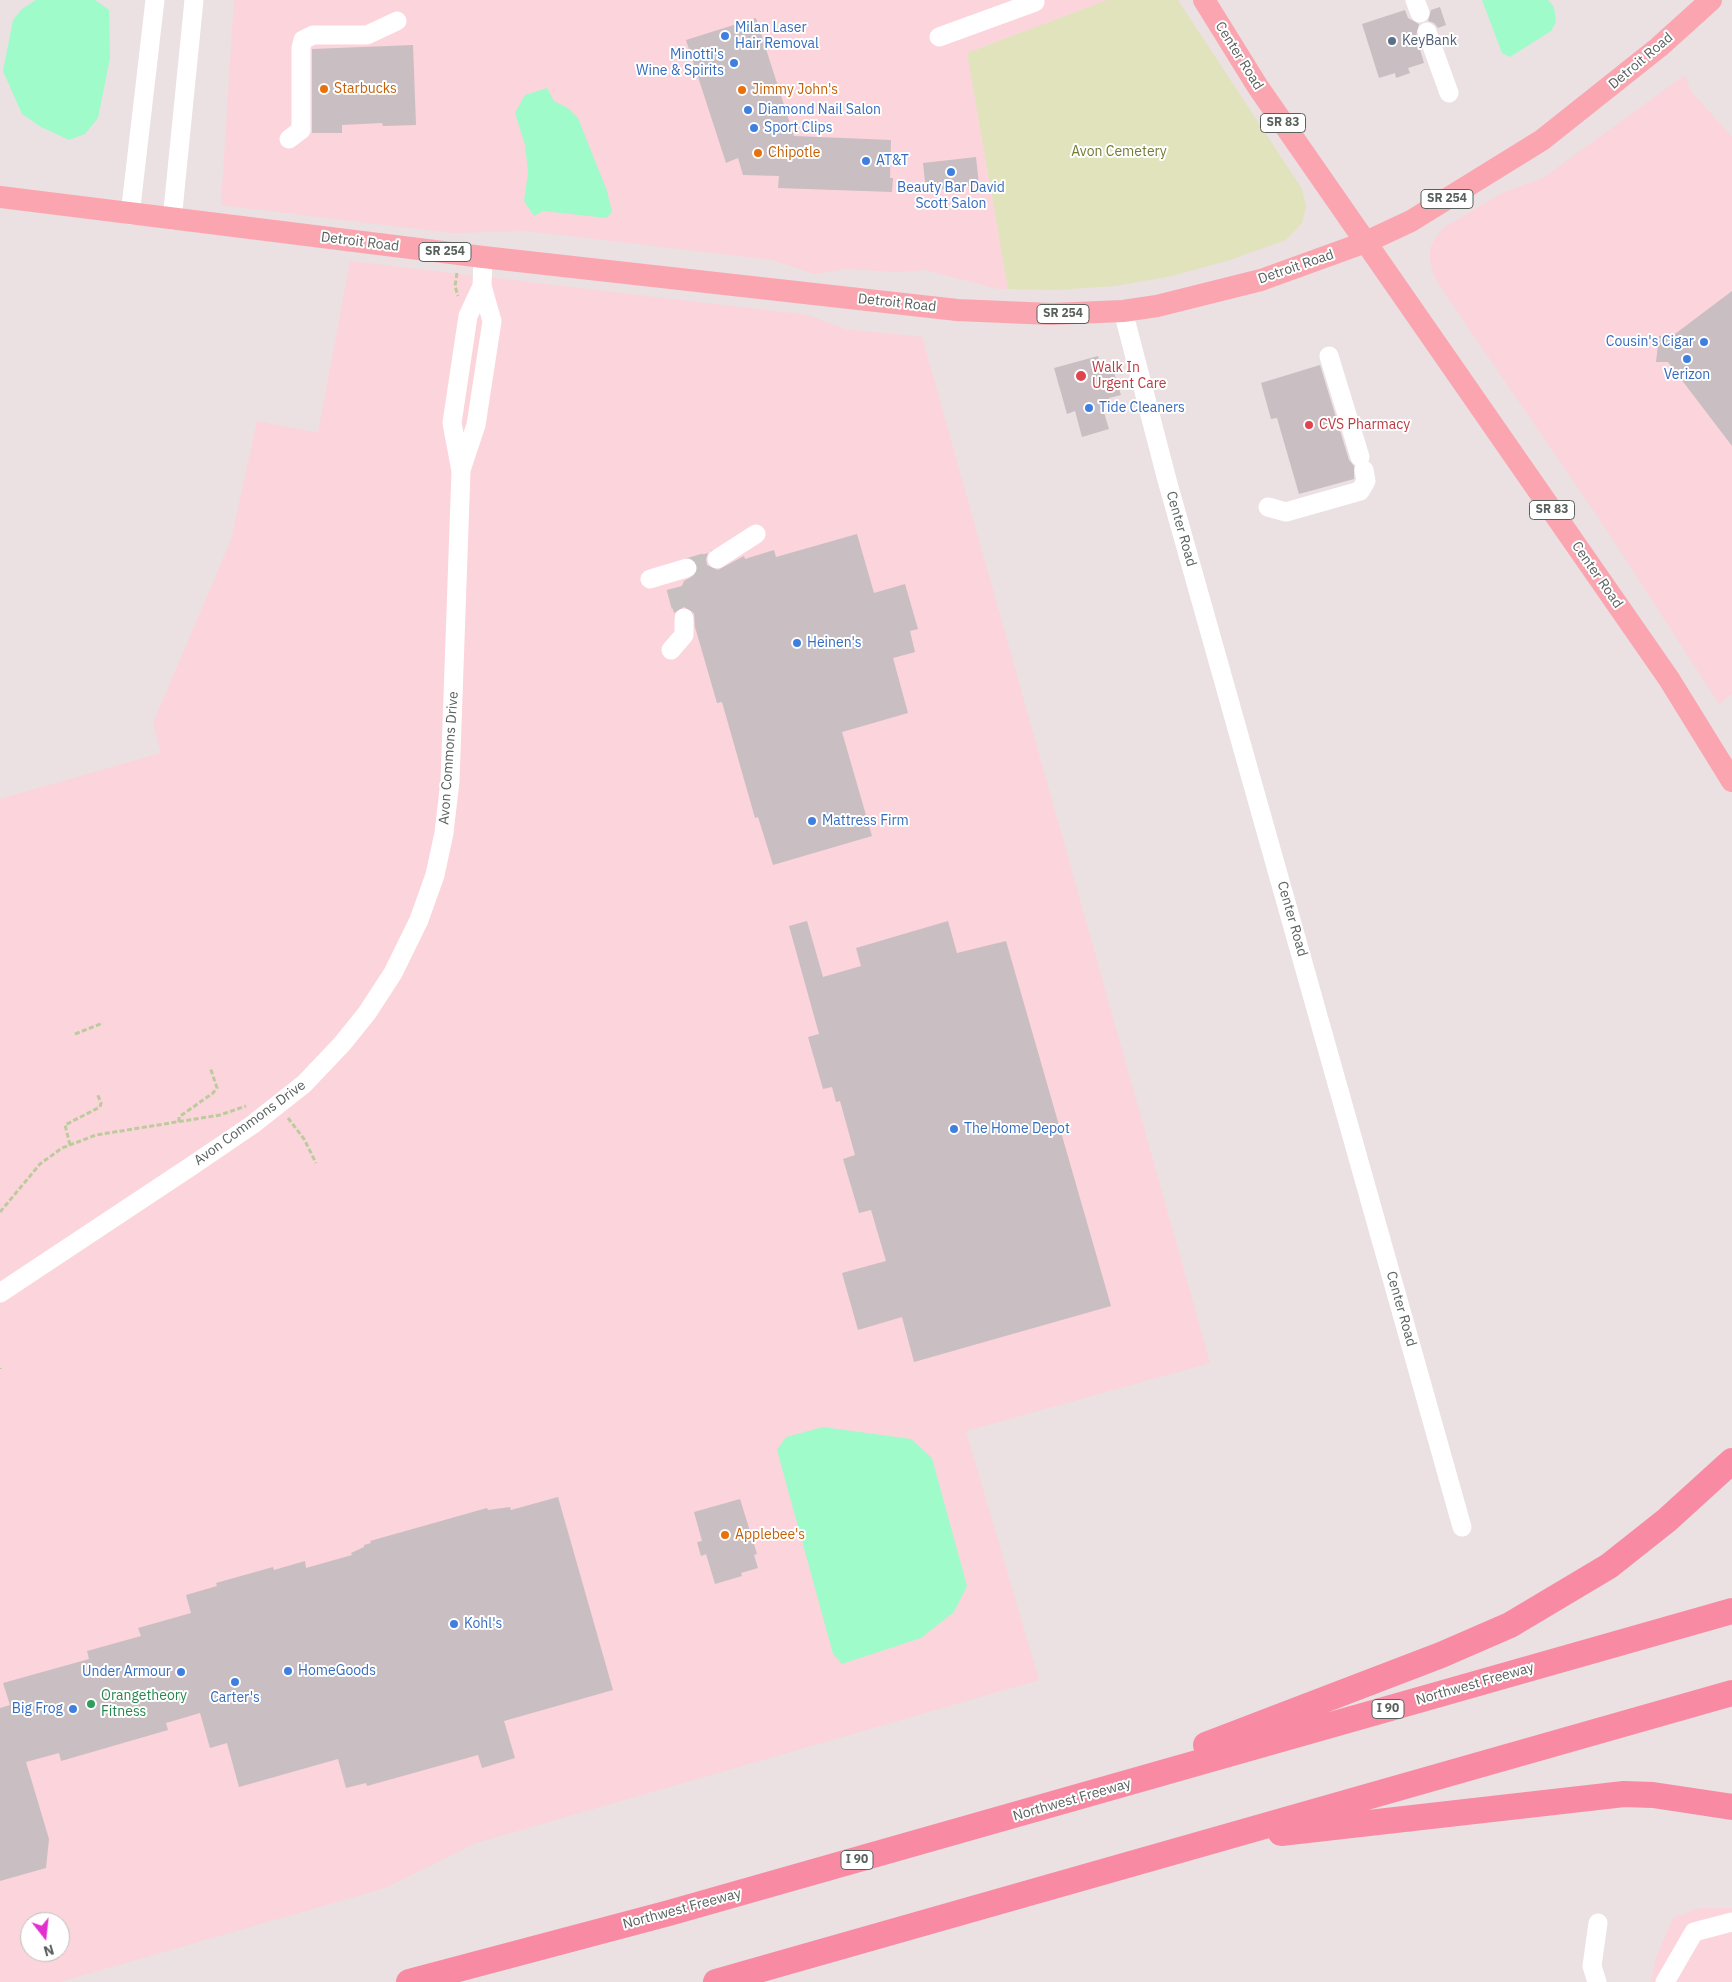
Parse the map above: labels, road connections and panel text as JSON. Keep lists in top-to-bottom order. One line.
{"streets":{"highway":["Northwest Freeway","I 90"],"main road":["Center Road","Detroit Road","SR 83","SR 254"],"street":["Avon Commons Drive"]},"crossings":[["Center Road","Detroit Road"],["Detroit Road","Avon Commons Drive"]],"parks":["Avon Cemetery"],"places":["Milan Laser Hair Removal","KeyBank","Minotti's Wine & Spirits","Starbucks","Jimmy John's","Diamond Nail Salon","Sport Clips","Chipotle","AT&T","Beauty Bar David Scott Salon","Cousin's Cigar","Verizon","Walk In Urgent Care","Tide Cleaners","CVS Pharmacy","Heinen's","Mattress Firm","The Home Depot","Applebee's","Kohl's","HomeGoods","Under Armour","Carter's","Orangetheory Fitness","Big Frog"],"north":"bottom"}
